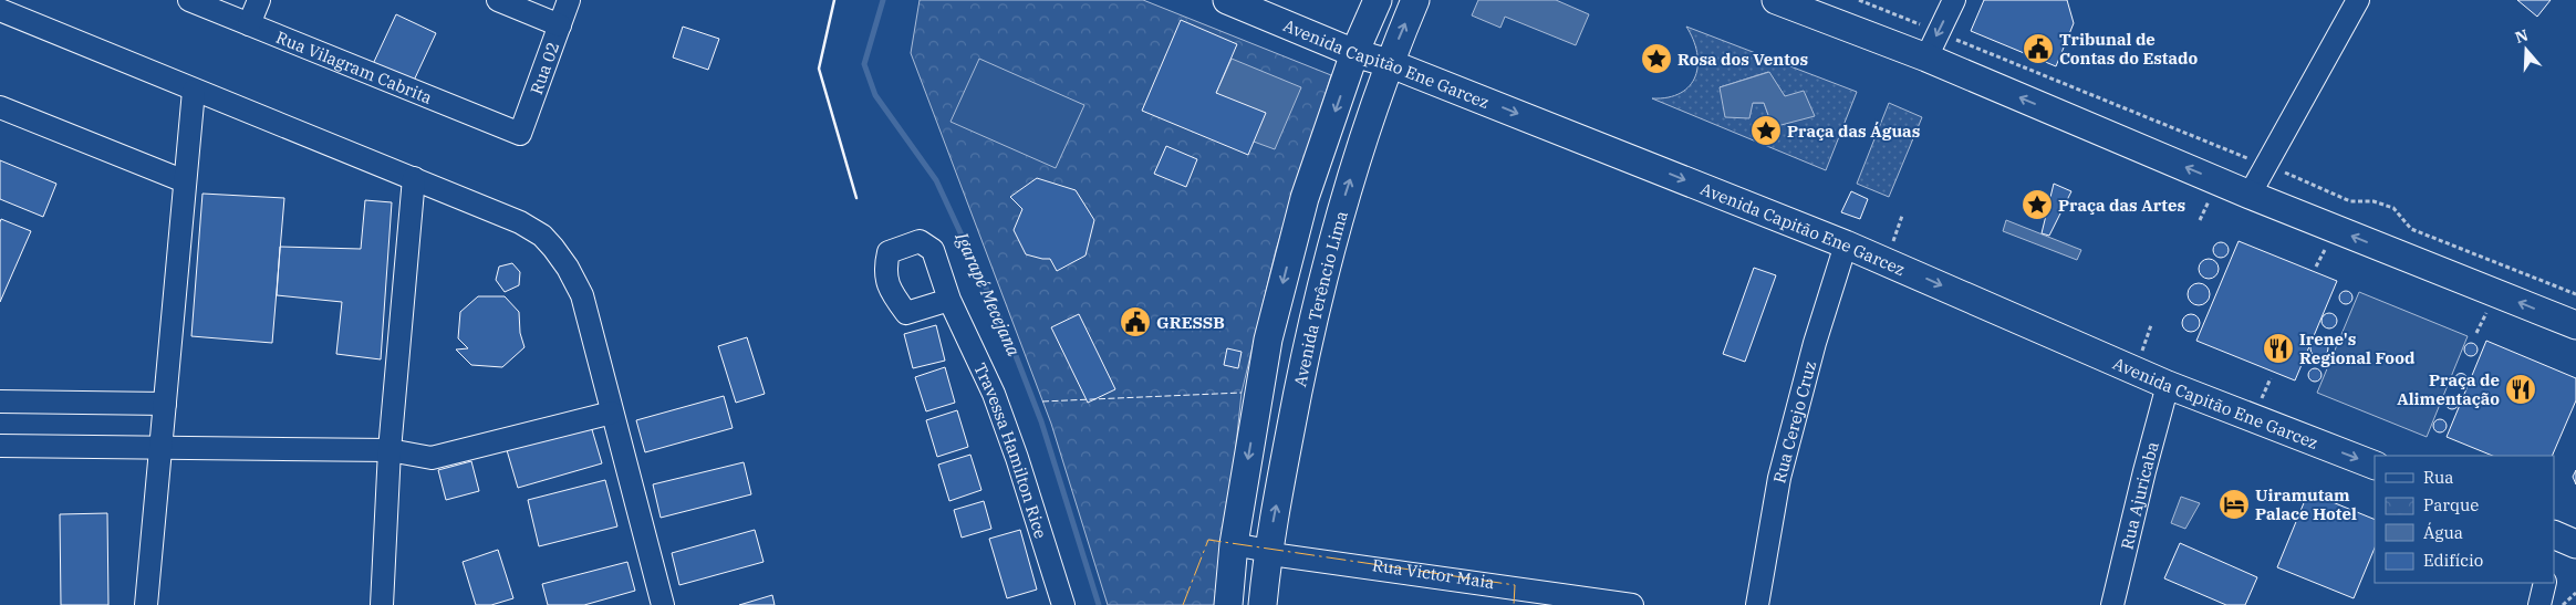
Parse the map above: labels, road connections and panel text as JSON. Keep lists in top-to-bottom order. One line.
{"streets":{"main road":["Avenida Capitão Ene Garcez","Avenida Terêncio Lima"],"street":["Rua Vilagram Cabrita","Rua 02","Rua Cerejo Cruz","Travessa Hamilton Rice","Rua Ajuricaba","Rua Victor Maia"]},"crossings":[["Avenida Capitão Ene Garcez","Avenida Terêncio Lima"],["Avenida Capitão Ene Garcez","Rua Cerejo Cruz"],["Avenida Capitão Ene Garcez","Rua Ajuricaba"],["Rua Vilagram Cabrita","Rua 02"],["Avenida Terêncio Lima","Rua Victor Maia"]],"water":["Igarapé Mecejana"],"places":{"public building":["Tribunal de Contas do Estado","GRESSB"],"place":["Rosa dos Ventos","Praça das Águas","Praça das Artes"],"restaurant":["Irene's Regional Food","Praça de Alimentação"],"hotel":["Uiramutam Palace Hotel"]},"legend":["Rua","Parque","Água","Edifício"],"north":"top"}
